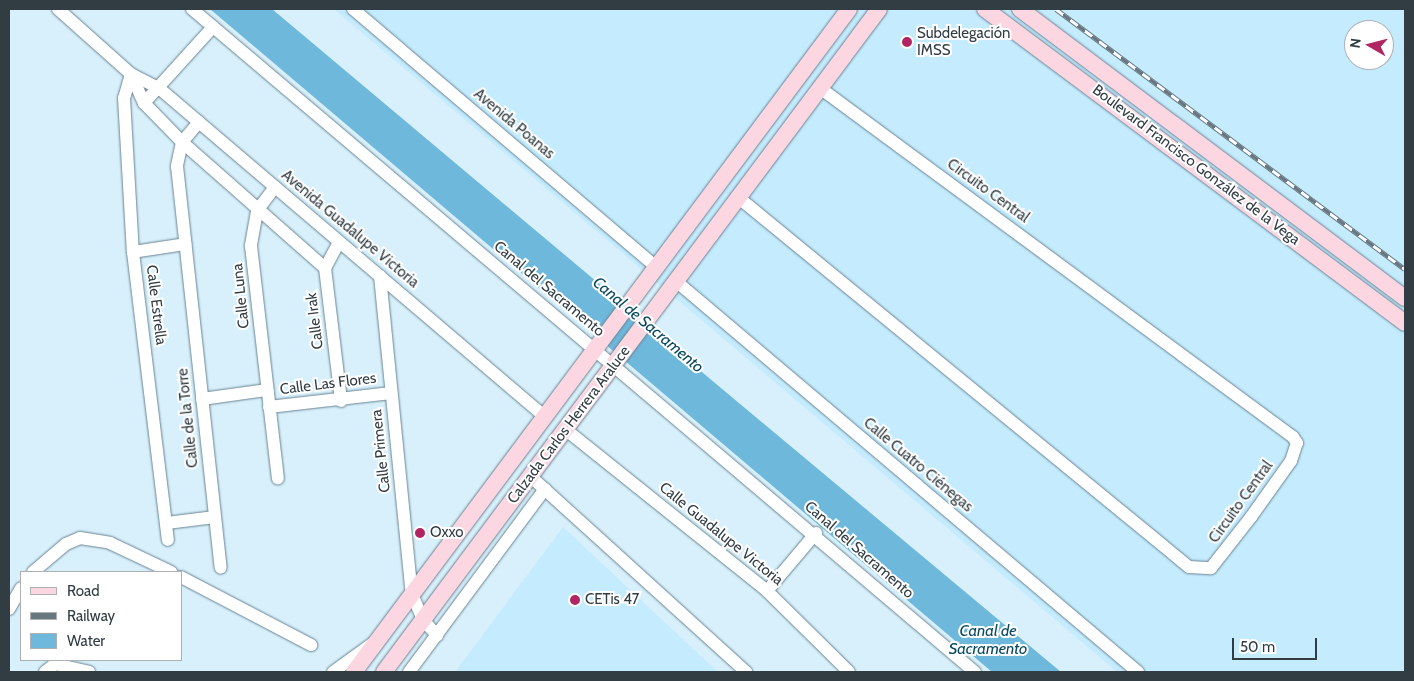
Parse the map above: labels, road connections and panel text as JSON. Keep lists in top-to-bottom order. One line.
{"streets":{"main road":["Boulevard Francisco González de la Vega","Calzada Carlos Herrera Araluce"],"street":["Avenida Poanas","Circuito Central","Avenida Guadalupe Victoria","Canal del Sacramento","Calle Luna","Calle Estrella","Calle Irak","Calle Las Flores","Calle de la Torre","Calle Primera","Calle Cuatro Ciénegas","Calle Guadalupe Victoria"]},"crossings":[["Avenida Poanas","Calzada Carlos Herrera Araluce"],["Circuito Central","Calzada Carlos Herrera Araluce"],["Avenida Guadalupe Victoria","Calle Luna"],["Avenida Guadalupe Victoria","Calle Estrella"],["Avenida Guadalupe Victoria","Calle Irak"],["Avenida Guadalupe Victoria","Calle de la Torre"],["Avenida Guadalupe Victoria","Calzada Carlos Herrera Araluce"],["Avenida Guadalupe Victoria","Calle Primera"],["Canal del Sacramento","Calzada Carlos Herrera Araluce"],["Calle Luna","Calle Las Flores"],["Calle Irak","Calle Las Flores"],["Calle Las Flores","Calle de la Torre"],["Calle Las Flores","Calle Primera"],["Calzada Carlos Herrera Araluce","Calle Primera"],["Calzada Carlos Herrera Araluce","Calle Cuatro Ciénegas"],["Calzada Carlos Herrera Araluce","Calle Guadalupe Victoria"]],"water":["Canal de Sacramento"],"places":["Subdelegación IMSS","Oxxo","CETis 47"],"legend":["Road","Railway","Water"],"scale_bar":"50 m","north":"left"}
